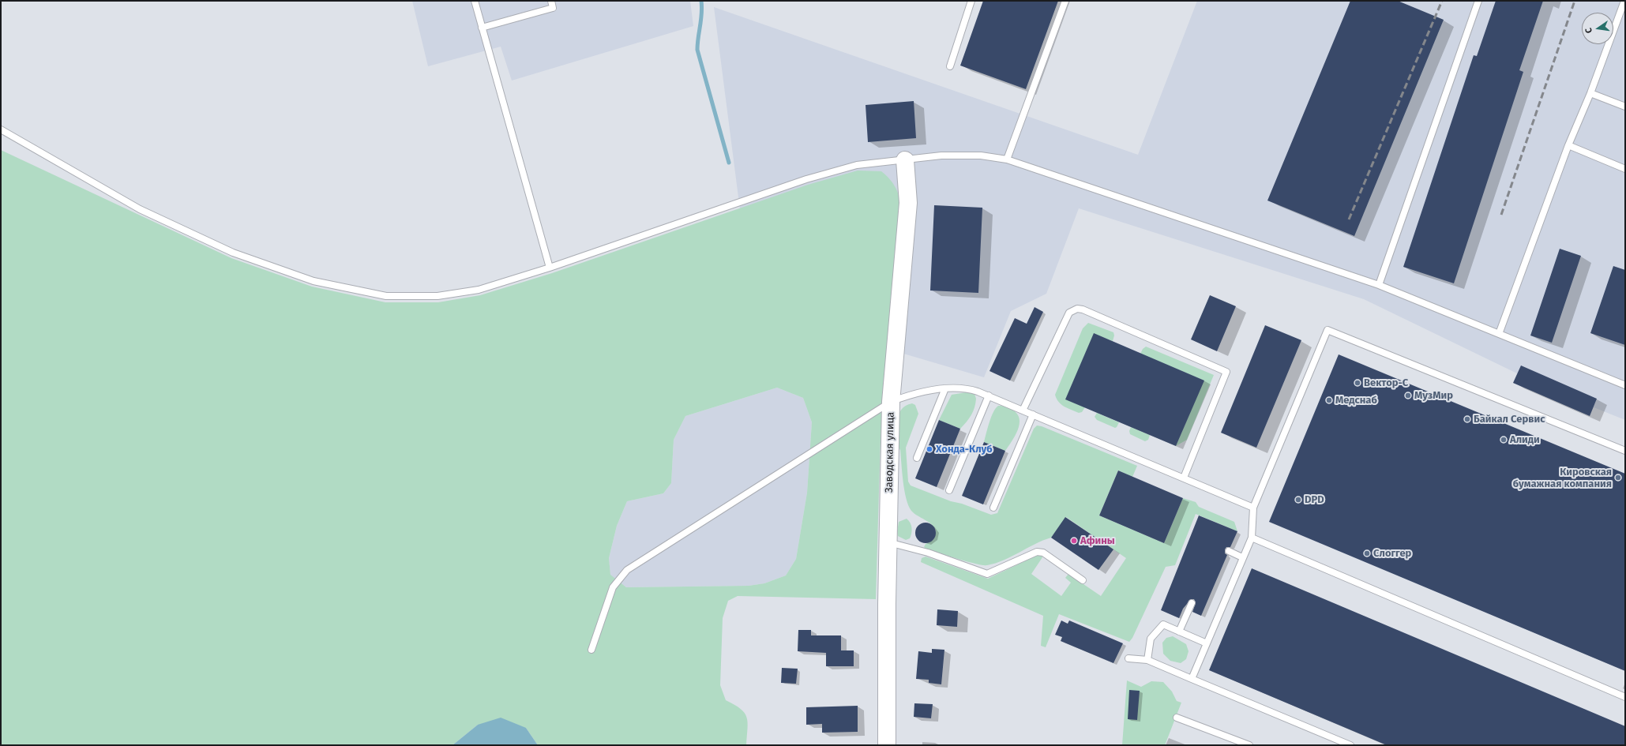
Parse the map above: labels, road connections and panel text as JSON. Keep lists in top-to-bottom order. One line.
{"streets":{"street":["Заводская улица"]},"places":["Вектор-С","МузМир","Медснаб","Байкал Сервис","Алиди","Хонда-Клуб","Кировская бумажная компания","DPD","Афины","Слоггер"],"north":"left"}
